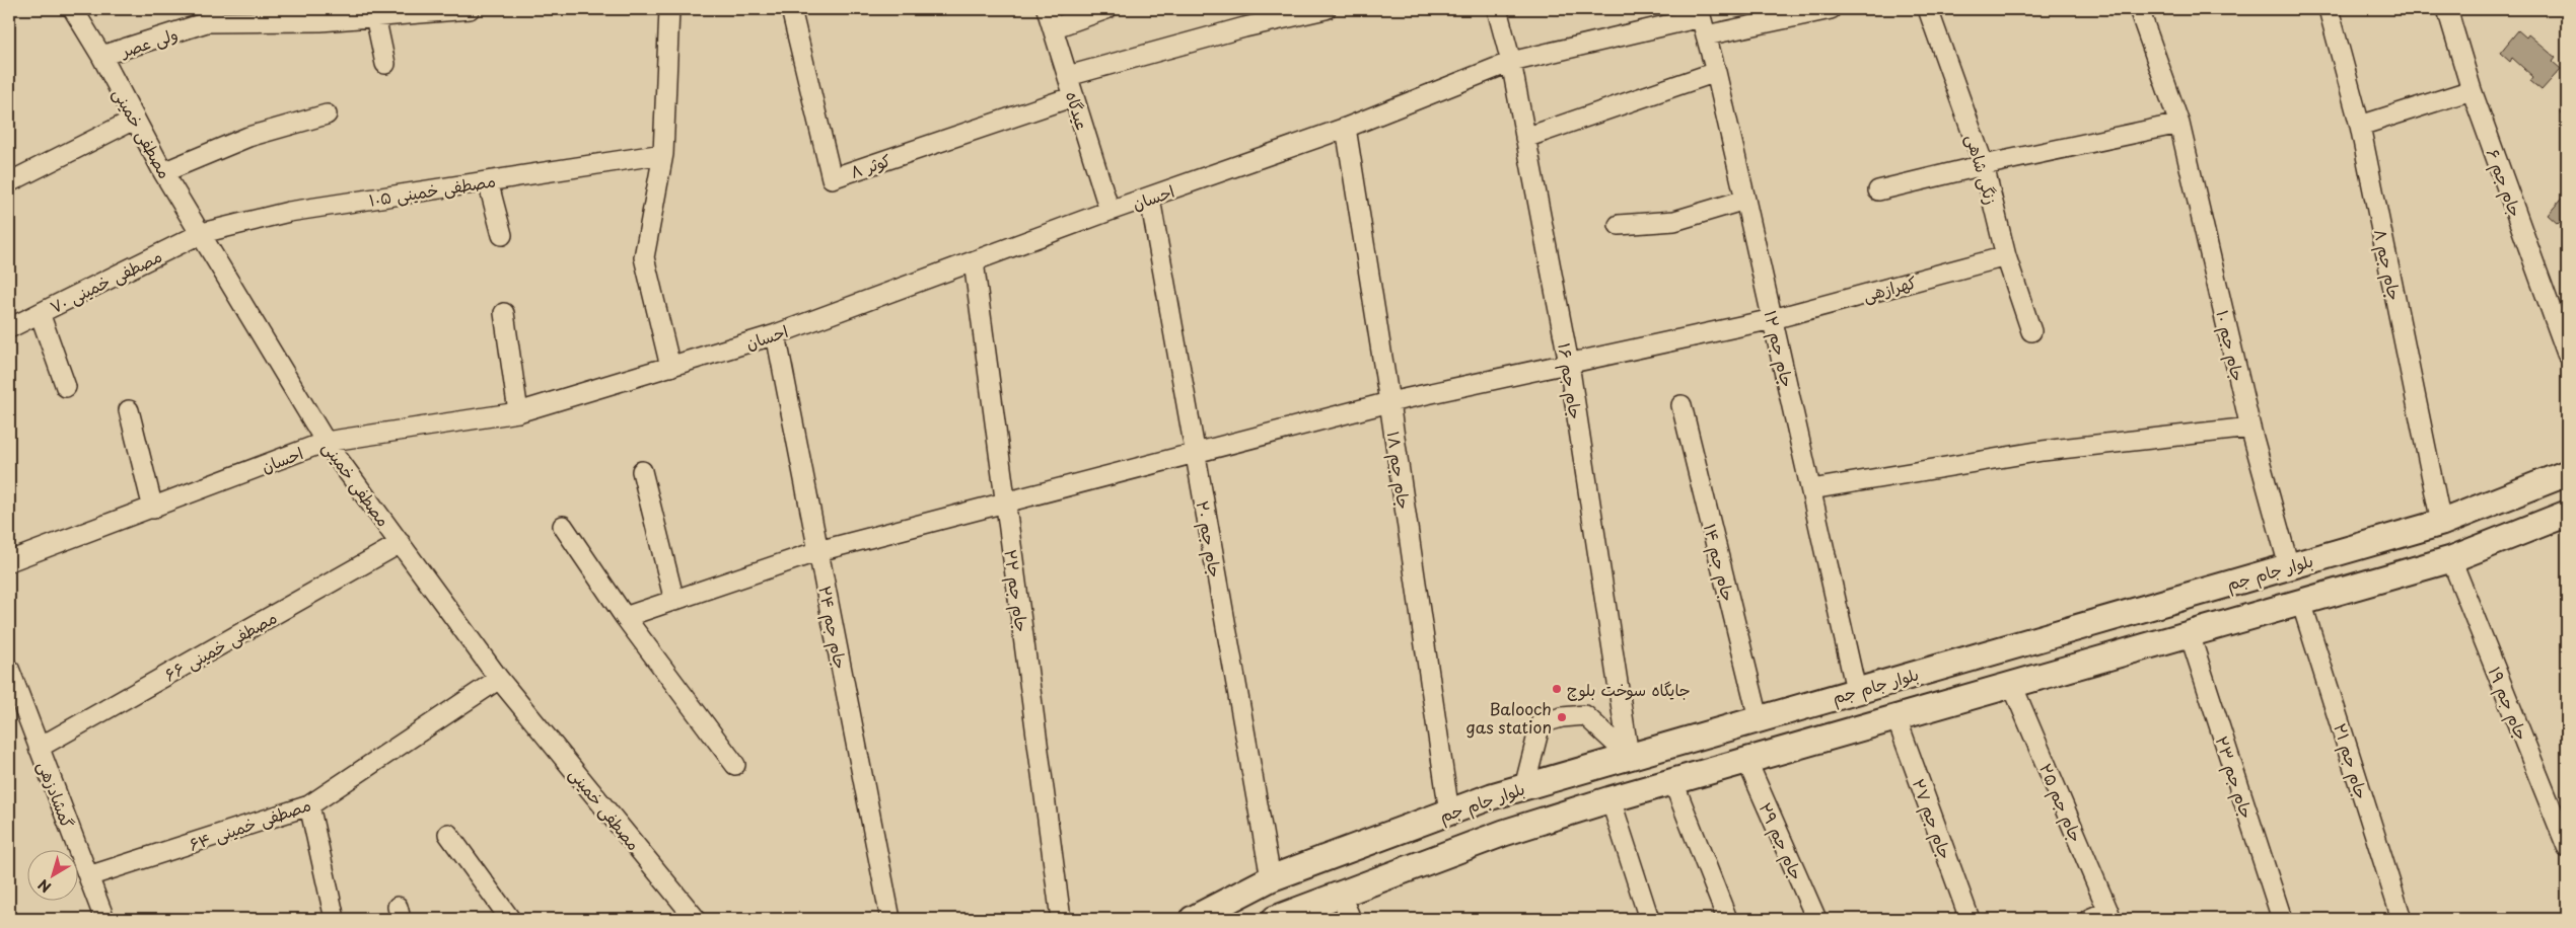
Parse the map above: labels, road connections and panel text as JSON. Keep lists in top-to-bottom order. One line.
{"streets":{"main road":["بلوار جام جم"],"street":["ولی عصر","عیدگاه","مصطفی خمینی","کوثر ۸","زنگی شاهی","جام جم ۶","مصطفی خمینی ۱۰۵","احسان","جام جم ۸","مصطفی خمینی ۷۰","کهرازهی","جام جم ۱۰","جام جم ۱۲","جام جم ۱۶","جام جم ۱۸","جام جم ۲۰","جام جم ۱۴","جام جم ۲۲","جام جم ۲۴","مصطفی خمینی ۶۶","جام جم ۱۹","جام جم ۲۱","جام جم ۲۳","گمشادزهی","جام جم ۲۵","جام جم ۲۷","مصطفی خمینی ۶۴","جام جم ۲۹"]},"crossings":[["ولی عصر","مصطفی خمینی"],["عیدگاه","کوثر ۸"],["عیدگاه","احسان"],["مصطفی خمینی","مصطفی خمینی ۱۰۵"],["مصطفی خمینی","احسان"],["مصطفی خمینی","مصطفی خمینی ۷۰"],["مصطفی خمینی","مصطفی خمینی ۶۶"],["مصطفی خمینی","مصطفی خمینی ۶۴"],["زنگی شاهی","کهرازهی"],["مصطفی خمینی ۱۰۵","مصطفی خمینی ۷۰"],["احسان","جام جم ۱۲"],["احسان","جام جم ۱۶"],["احسان","جام جم ۱۸"],["احسان","جام جم ۲۰"],["احسان","جام جم ۲۲"],["احسان","جام جم ۲۴"],["جام جم ۸","بلوار جام جم"],["کهرازهی","جام جم ۱۲"],["کهرازهی","جام جم ۱۶"],["کهرازهی","جام جم ۱۸"],["کهرازهی","جام جم ۲۰"],["کهرازهی","جام جم ۲۲"],["کهرازهی","جام جم ۲۴"],["جام جم ۱۰","بلوار جام جم"],["جام جم ۱۲","بلوار جام جم"],["جام جم ۱۶","بلوار جام جم"],["جام جم ۱۸","بلوار جام جم"],["جام جم ۲۰","بلوار جام جم"],["جام جم ۱۴","بلوار جام جم"],["مصطفی خمینی ۶۶","گمشادزهی"],["گمشادزهی","مصطفی خمینی ۶۴"]],"places":["جایگاه سوخت بلوچ","Balooch gas station"],"north":"bottom left"}
